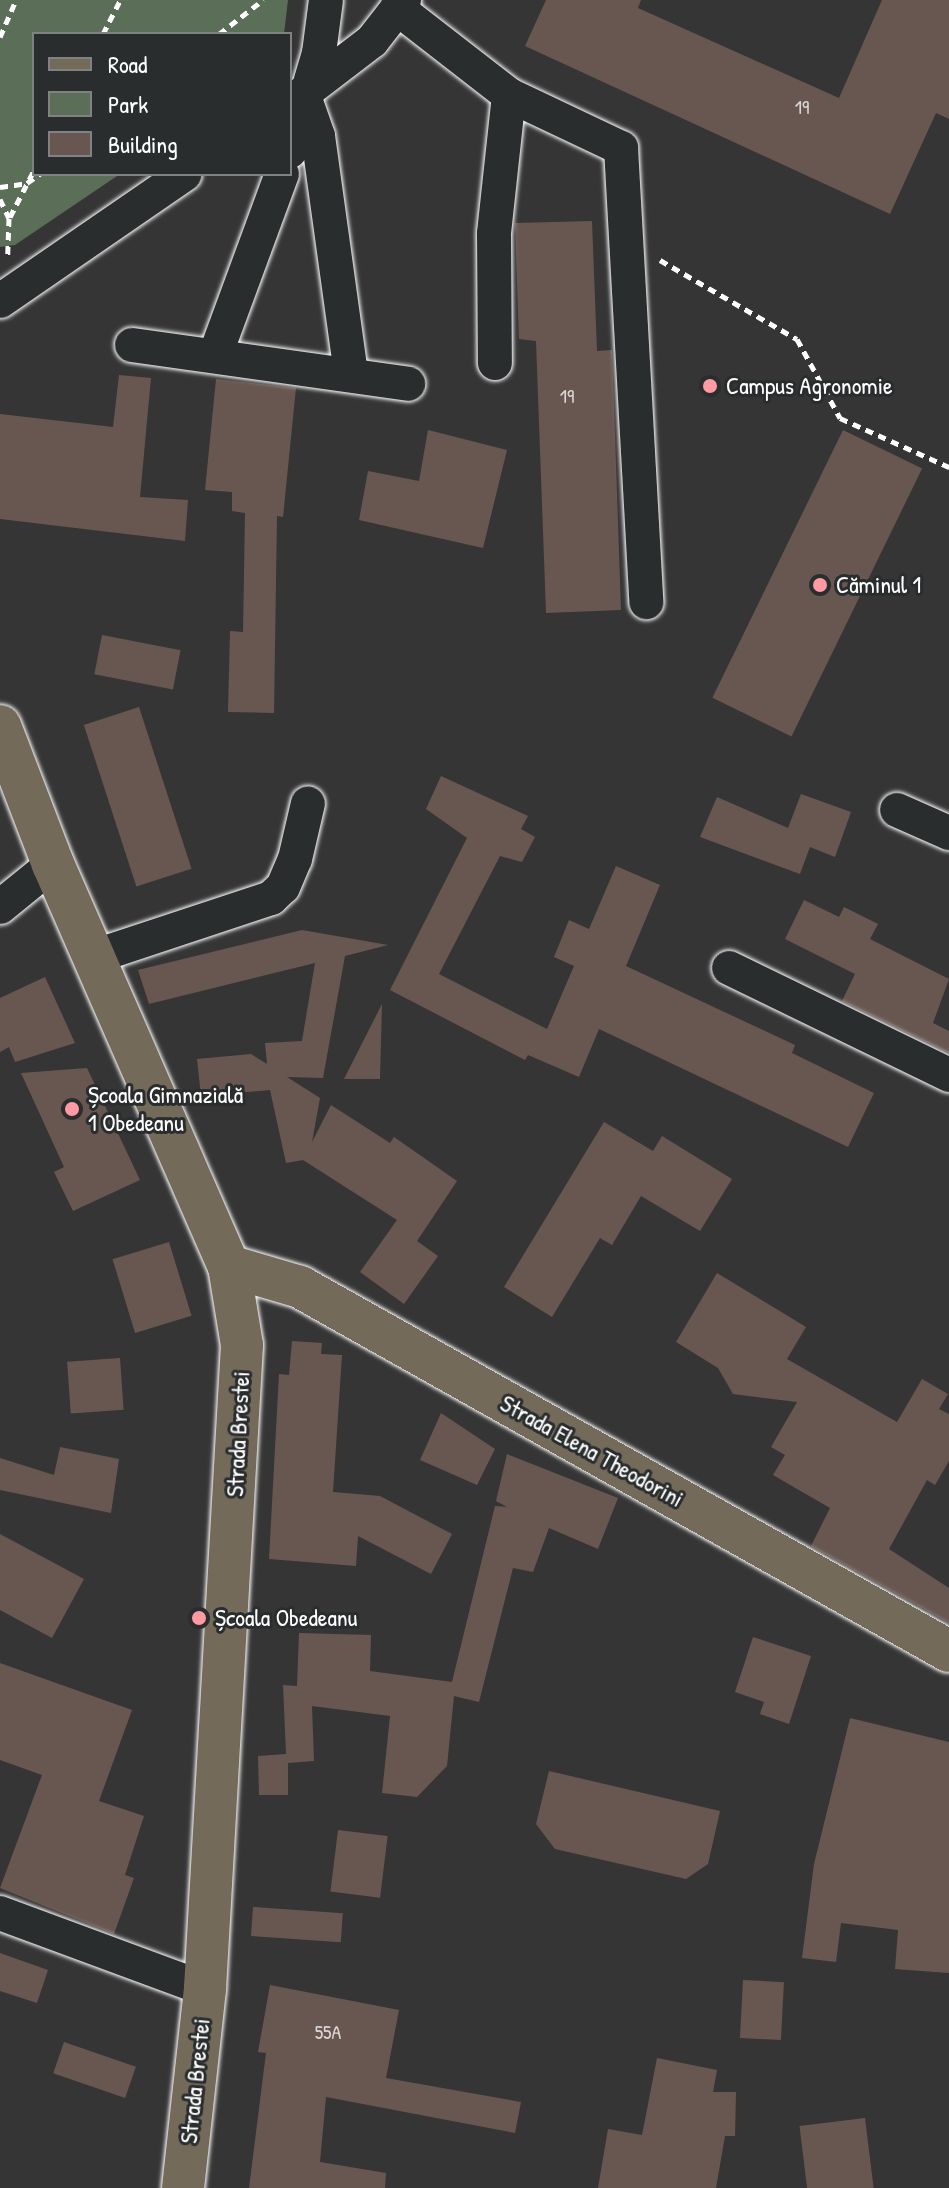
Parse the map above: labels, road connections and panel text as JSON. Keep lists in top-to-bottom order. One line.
{"streets":{"main road":["Strada Brestei","Strada Elena Theodorini"]},"crossings":[["Strada Brestei","Strada Elena Theodorini"]],"places":["Campus Agronomie","Căminul 1","Școala Gimnazială 1 Obedeanu","Școala Obedeanu"],"house_numbers":["19","19","55A"],"legend":["Road","Park","Building"]}
